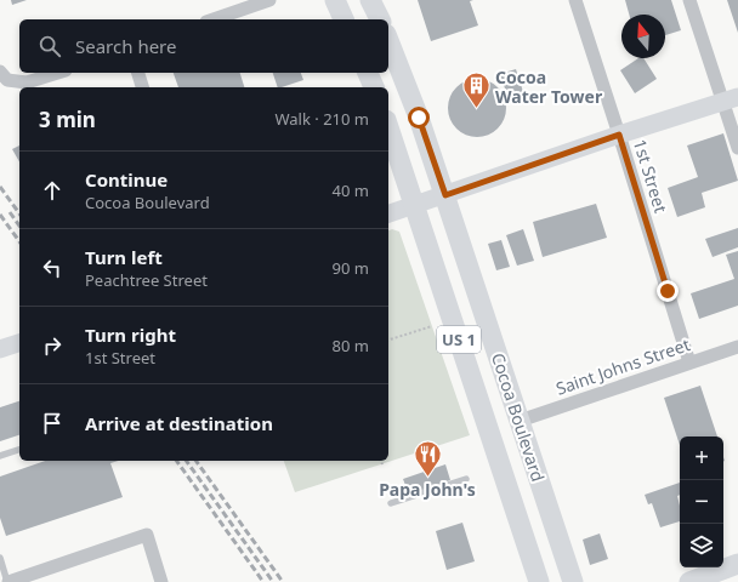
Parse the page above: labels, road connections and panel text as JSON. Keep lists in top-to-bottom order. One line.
{"streets":{"main road":["US 1","Cocoa Boulevard"],"street":["1st Street","Saint Johns Street"]},"crossings":[["1st Street","Saint Johns Street"],["Saint Johns Street","Cocoa Boulevard"]],"places":{"building":["Cocoa Water Tower"],"restaurant":["Papa John's"]},"north":"top","page":{"search":"Search here","heading":["3 min","Walk · 210 m"],"list":[["Continue","Cocoa Boulevard","40 m"],["Turn left","Peachtree Street","90 m"],["Turn right","1st Street","80 m"],"Arrive at destination"],"map_buttons":["+","−"]}}
